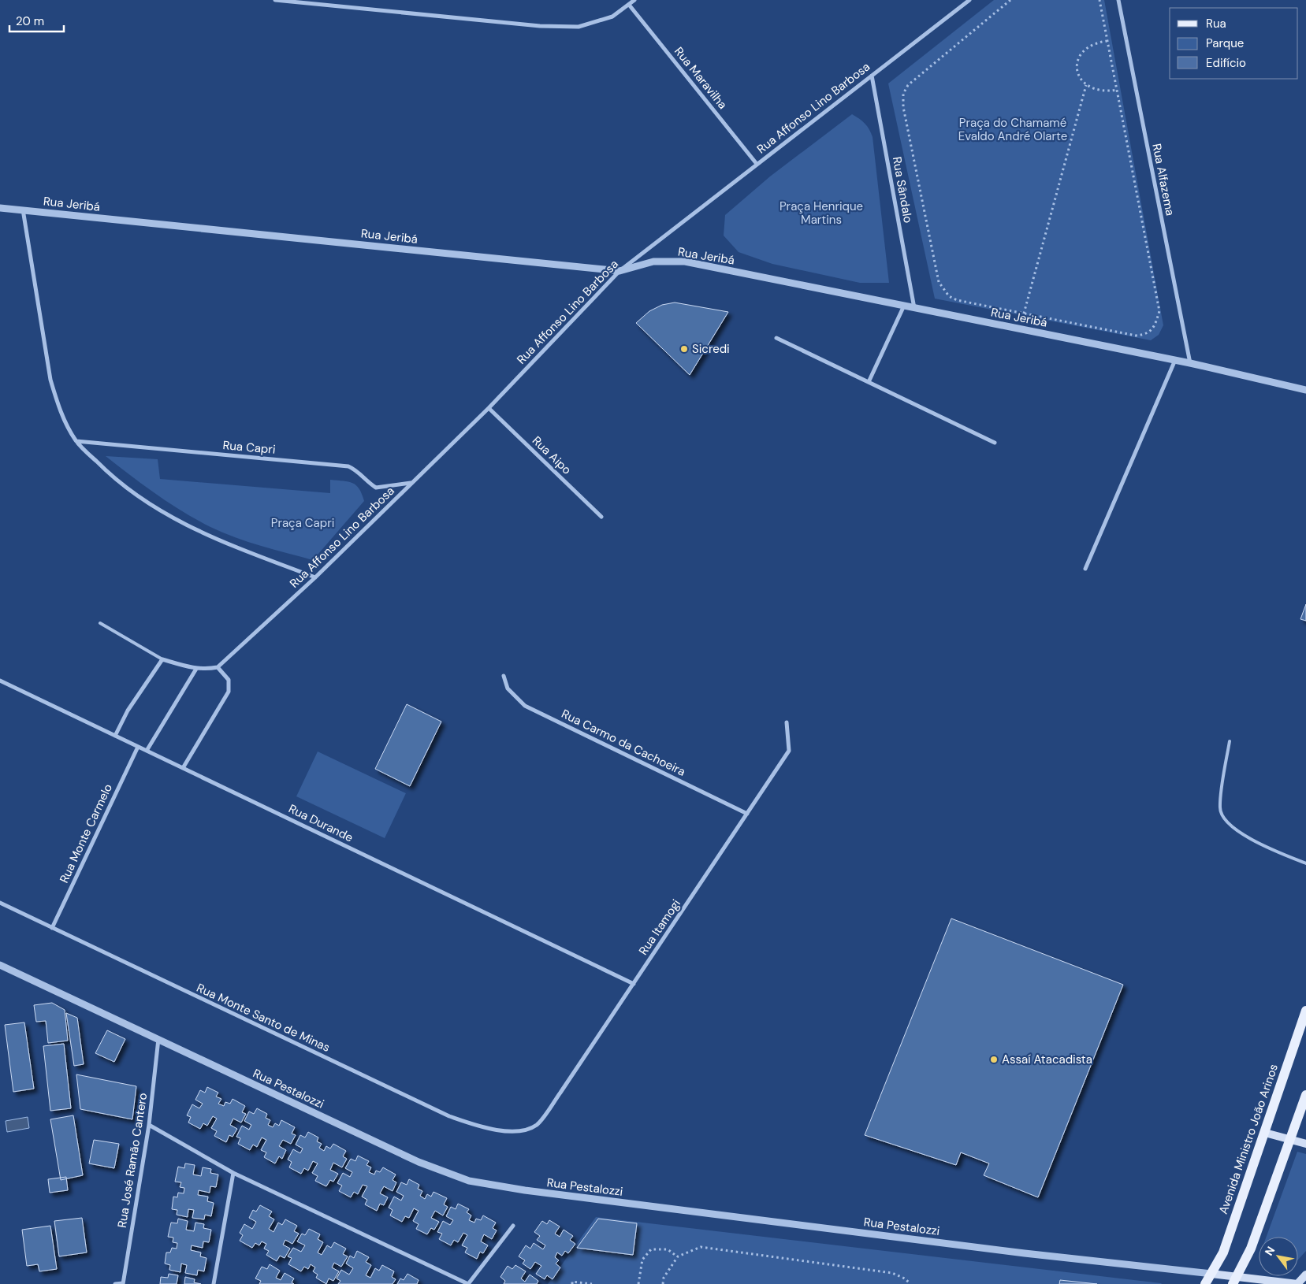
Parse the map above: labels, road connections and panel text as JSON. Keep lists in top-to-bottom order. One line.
{"streets":{"main road":["Avenida Ministro João Arinos"],"street":["Rua Maravilha","Rua Affonso Lino Barbosa","Rua Alfazema","Rua Sândalo","Rua Jeribá","Rua Capri","Rua Aipo","Rua Carmo da Cachoeira","Rua Durande","Rua Monte Carmelo","Rua Itamogi","Rua Monte Santo de Minas","Rua Pestalozzi","Rua José Ramão Cantero"]},"crossings":[["Rua Maravilha","Rua Affonso Lino Barbosa"],["Rua Affonso Lino Barbosa","Rua Sândalo"],["Rua Affonso Lino Barbosa","Rua Jeribá"],["Rua Affonso Lino Barbosa","Rua Capri"],["Rua Affonso Lino Barbosa","Rua Aipo"],["Rua Alfazema","Rua Jeribá"],["Rua Sândalo","Rua Jeribá"],["Rua Carmo da Cachoeira","Rua Itamogi"],["Rua Durande","Rua Monte Carmelo"],["Rua Durande","Rua Itamogi"],["Rua Monte Carmelo","Rua Monte Santo de Minas"],["Rua Itamogi","Rua Monte Santo de Minas"],["Rua Pestalozzi","Avenida Ministro João Arinos"],["Rua Pestalozzi","Rua José Ramão Cantero"]],"parks":["Praça do Chamamé Evaldo André Olarte","Praça Henrique Martins","Praça Capri"],"places":["Sicredi","Assaí Atacadista"],"legend":["Rua","Parque","Edifício"],"scale_bar":"20 m","north":"top left"}
